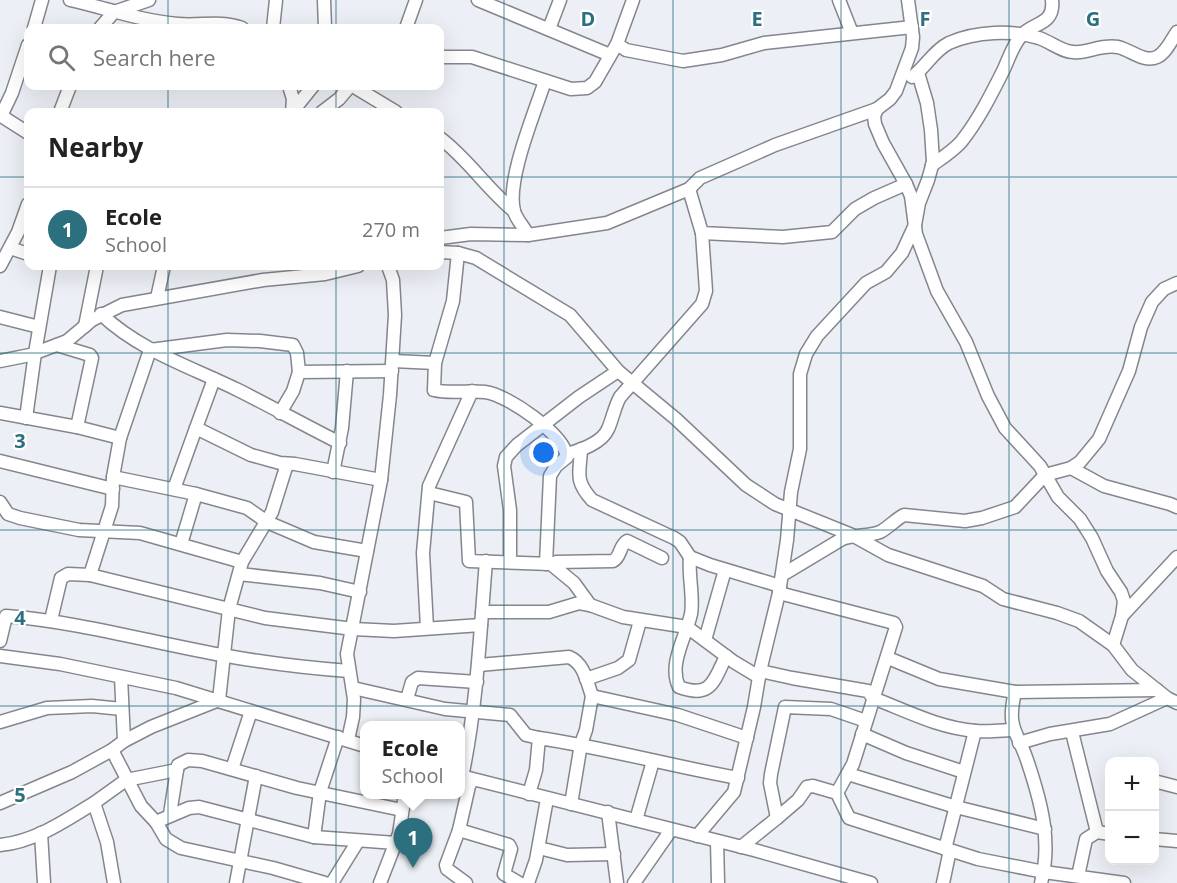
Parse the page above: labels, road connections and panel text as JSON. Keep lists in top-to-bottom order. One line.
{"page":{"search":"Search here","heading":"Nearby","list":[{"mark":"1","name":"Ecole","note":"School","value":"270 m"}],"popup":["Ecole","School"],"map_buttons":["+","−"],"pins":"1"},"grid":{"columns":["D","E","F","G"],"rows":["3","4","5"]}}
